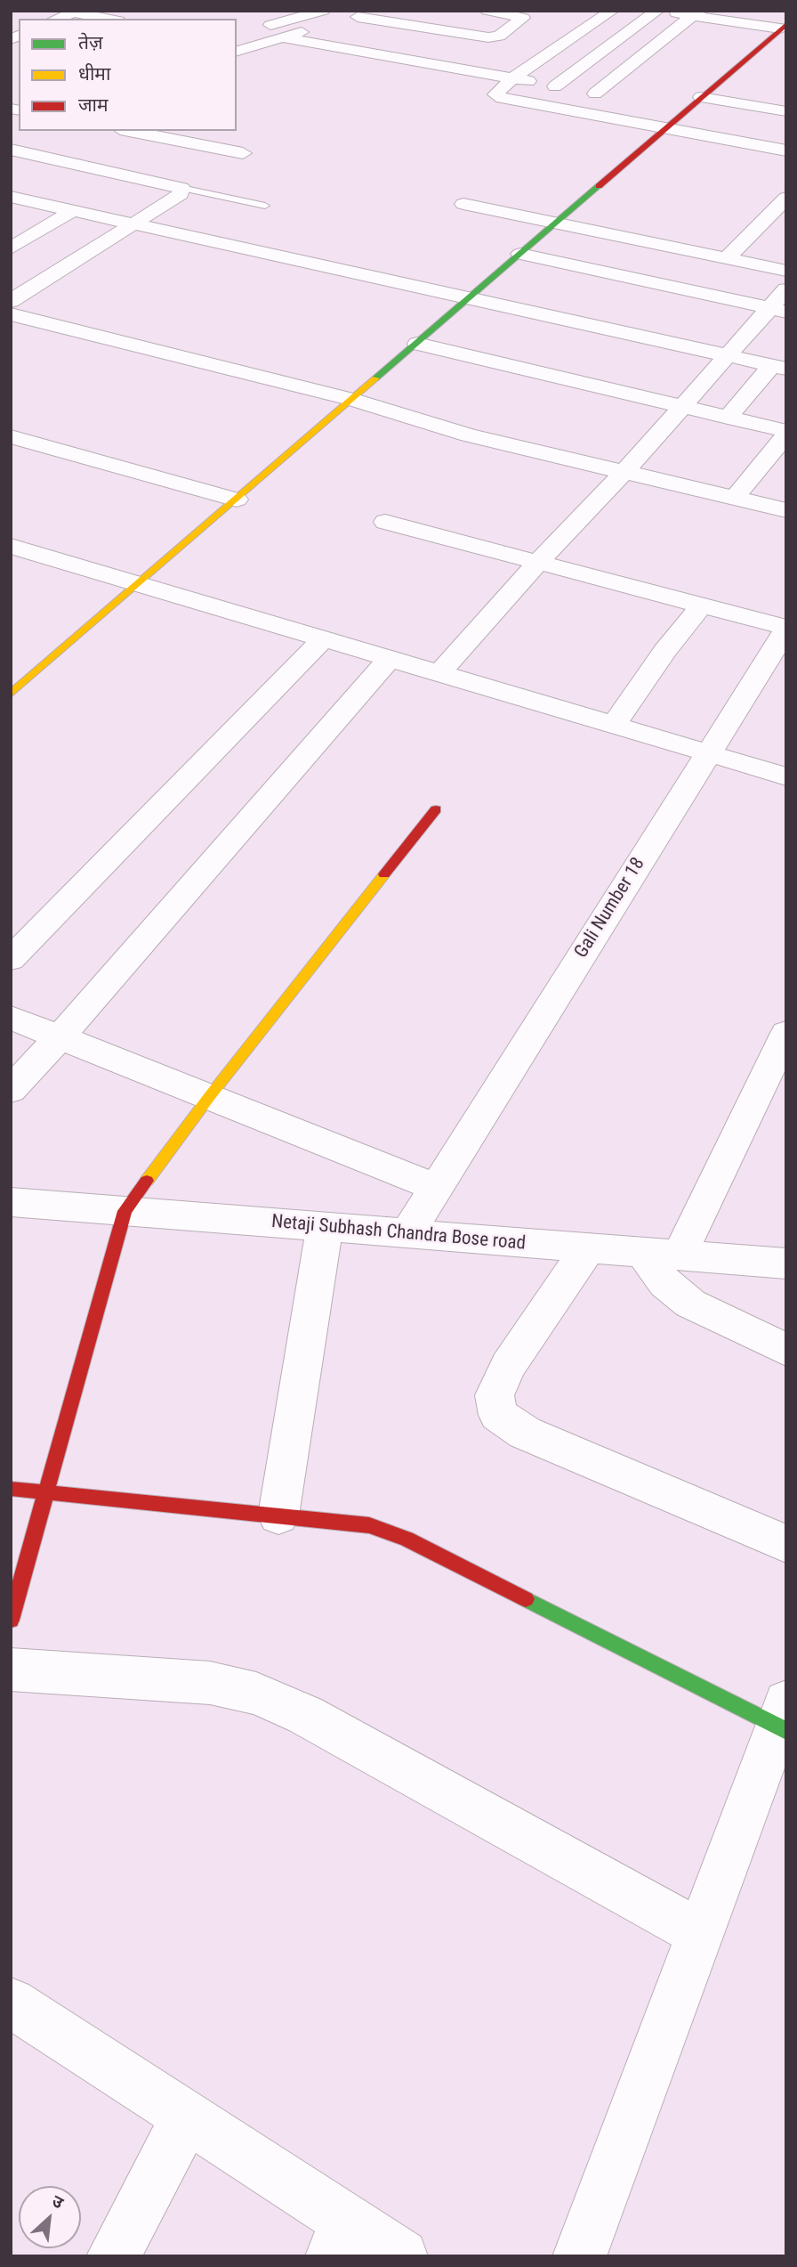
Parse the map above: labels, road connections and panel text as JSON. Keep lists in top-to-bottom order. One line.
{"streets":{"street":["Gali Number 18","Netaji Subhash Chandra Bose road"]},"crossings":[["Gali Number 18","Netaji Subhash Chandra Bose road"]],"legend":["तेज़","धीमा","जाम"],"north":"top right"}
